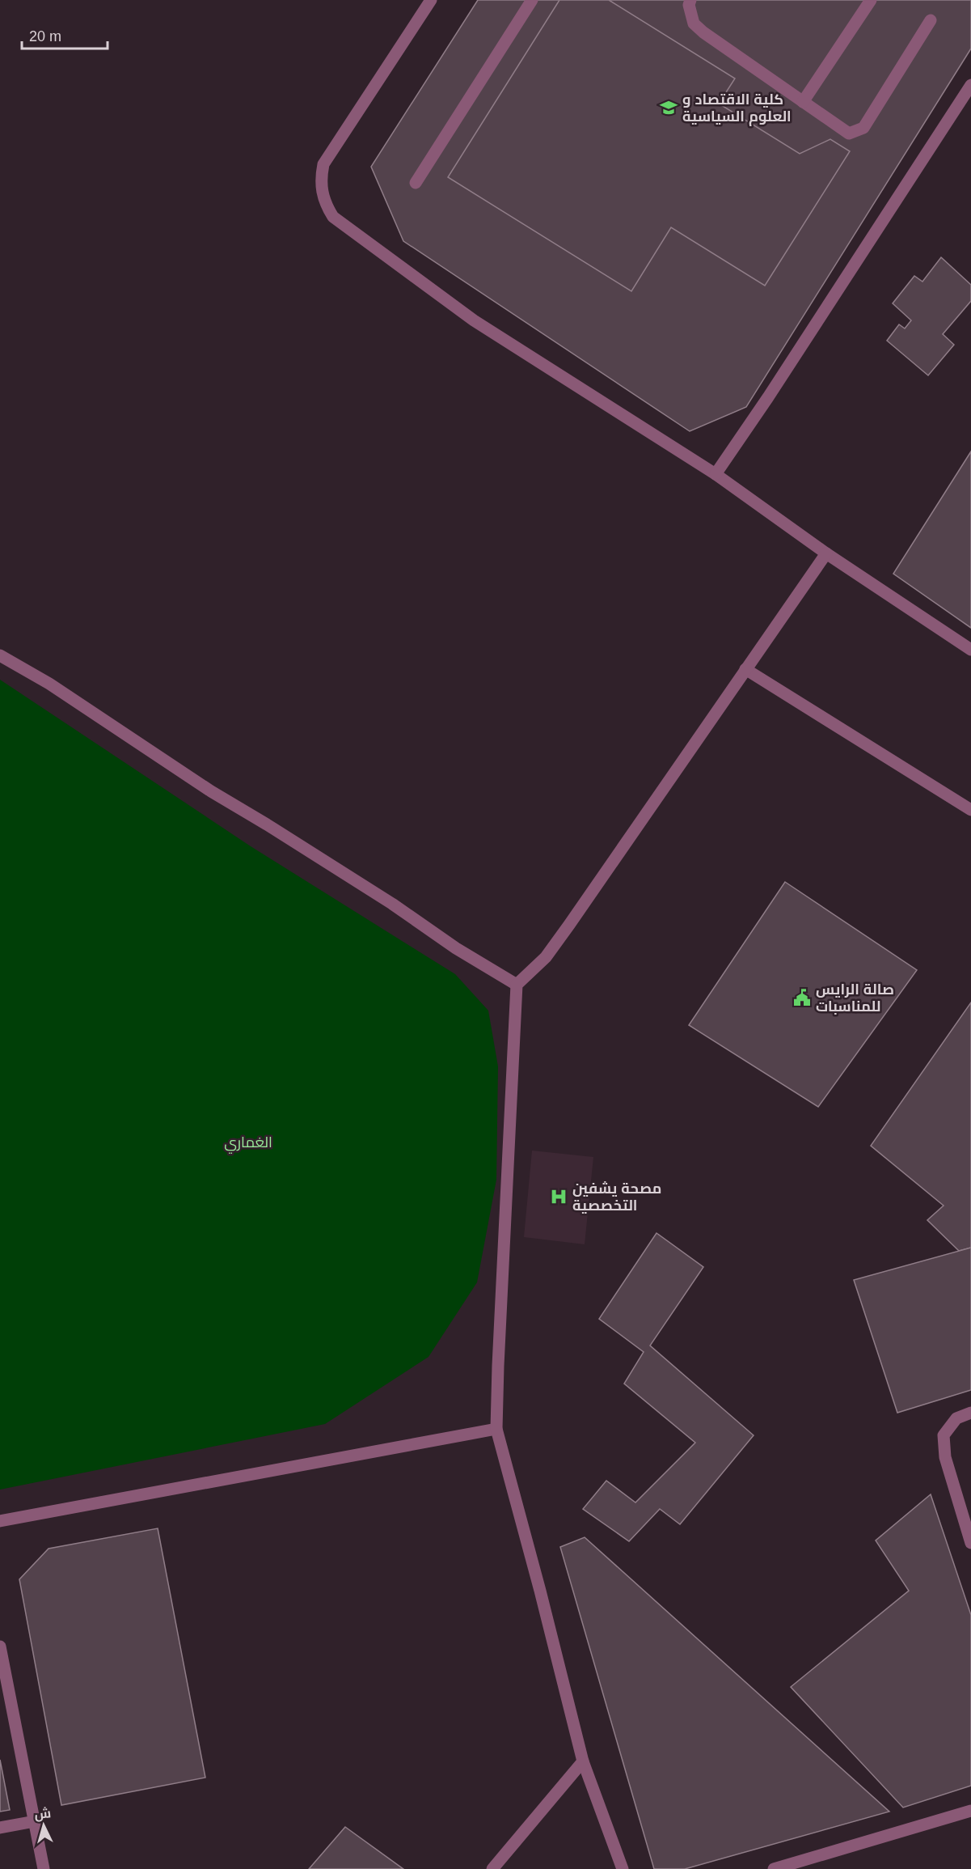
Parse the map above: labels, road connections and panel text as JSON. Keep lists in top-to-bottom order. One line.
{"parks":["الغماري"],"places":{"school or university":["كلية الاقتصاد و العلوم السياسية"],"public building":["صالة الرايس للمناسبات"],"hospital":["مصحة يشفين التخصصية"]},"scale_bar":"20 m","north":"top"}
